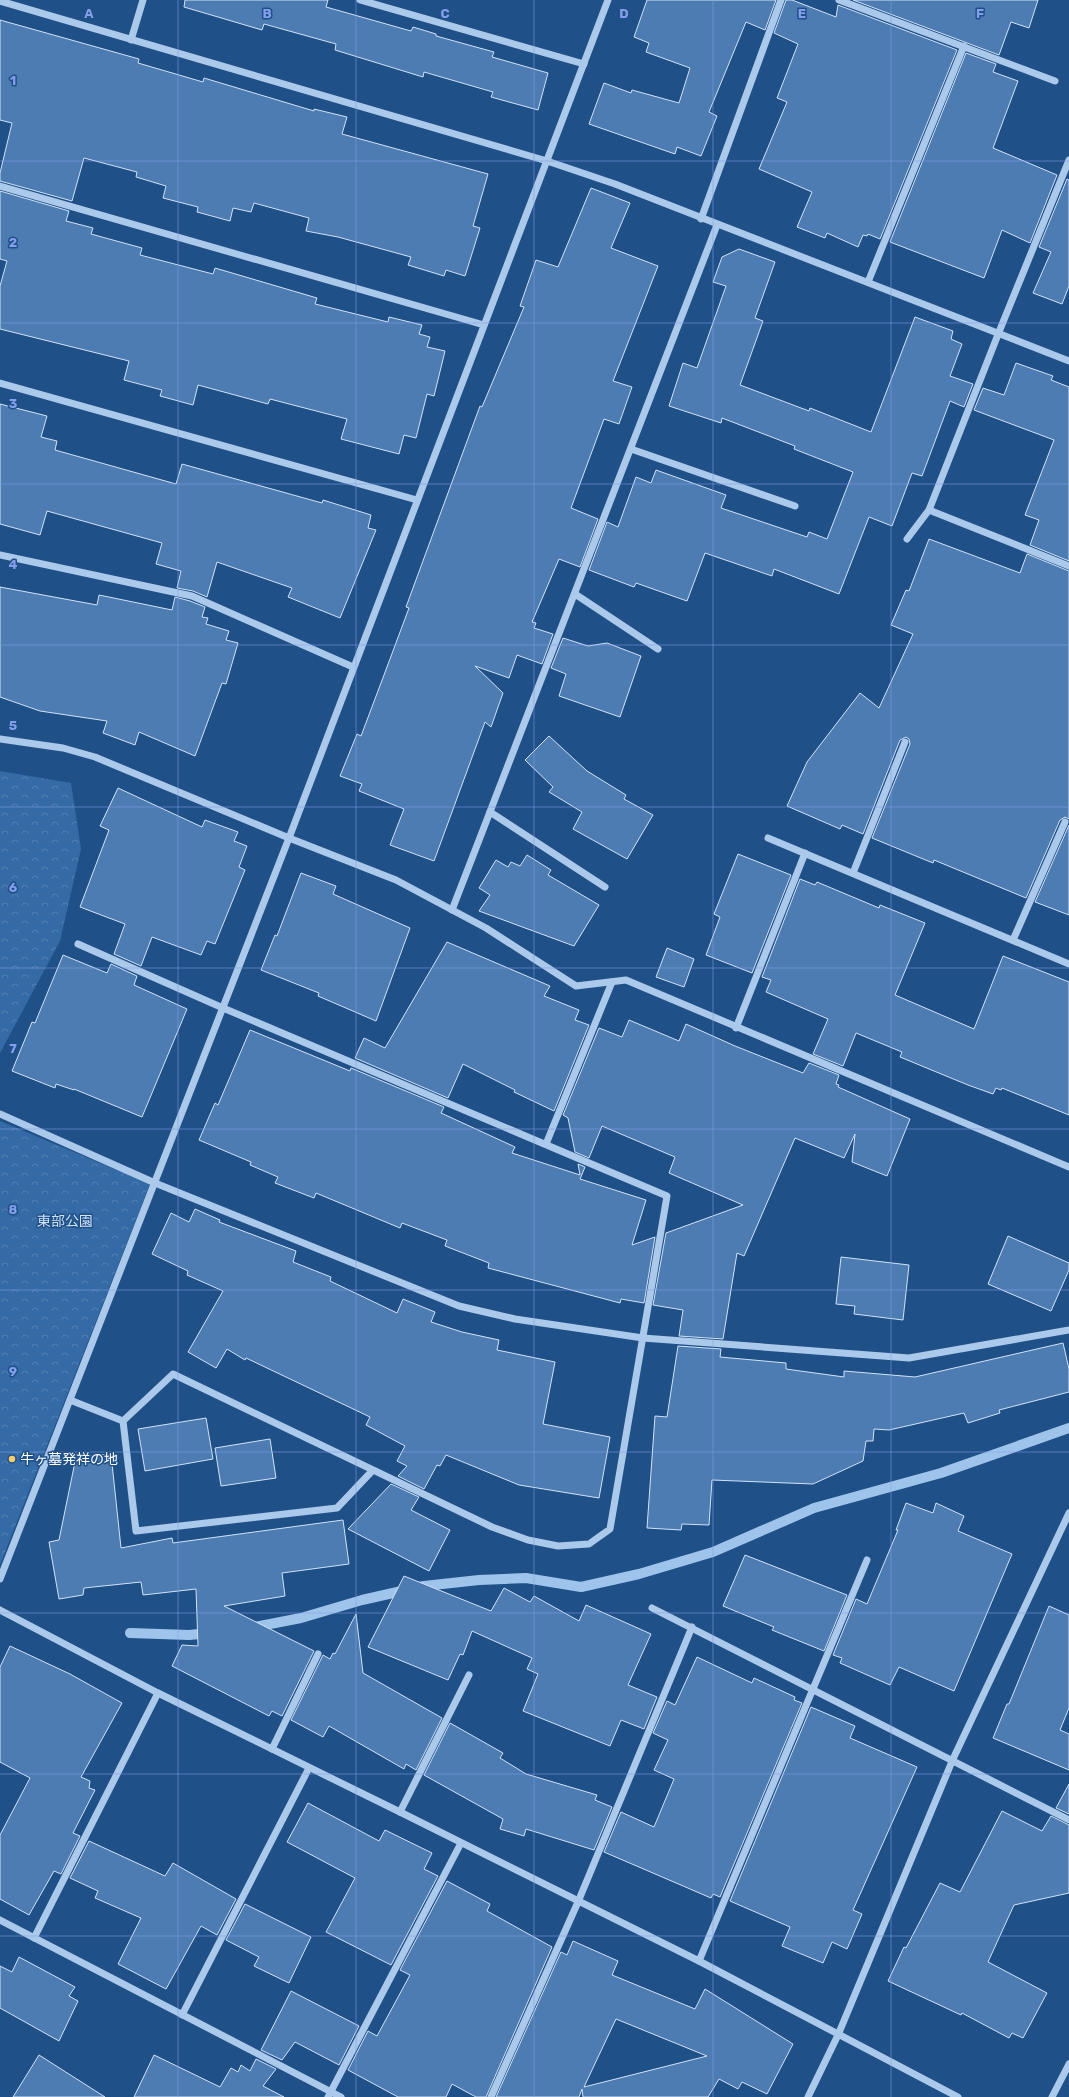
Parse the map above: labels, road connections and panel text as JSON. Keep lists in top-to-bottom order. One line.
{"parks":["東部公園"],"places":["牛ヶ墓発祥の地"],"grid":{"columns":["A","B","C","D","E","F"],"rows":["1","2","3","4","5","6","7","8","9"]}}
